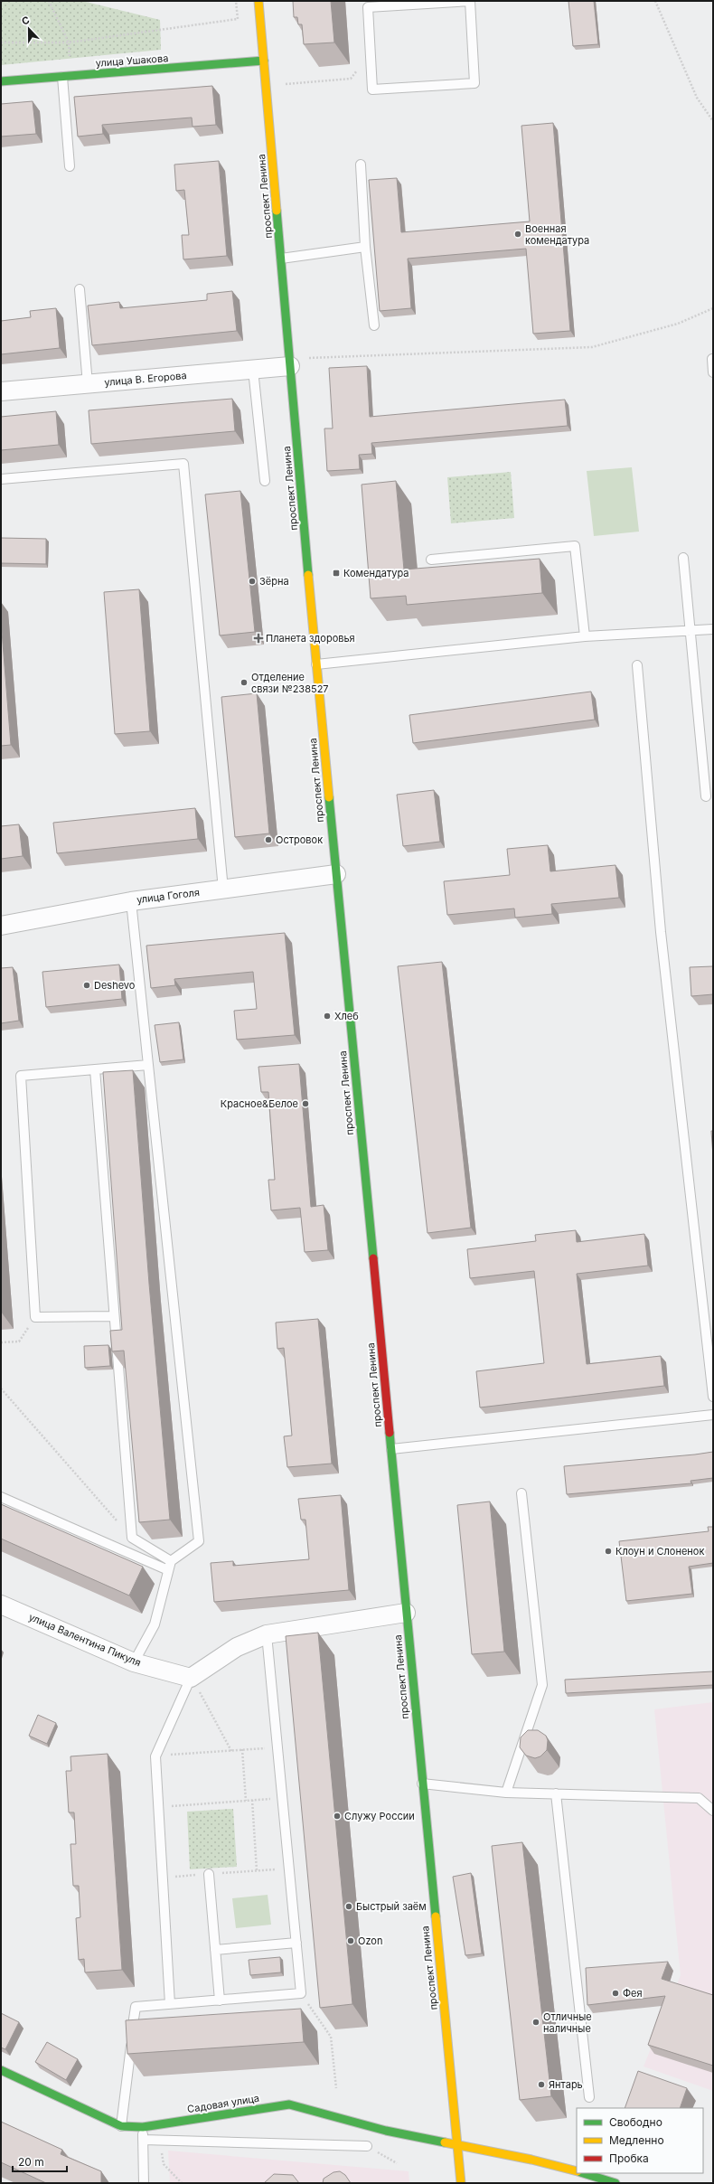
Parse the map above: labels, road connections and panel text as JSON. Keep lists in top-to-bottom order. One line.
{"streets":{"main road":["улица Ушакова","проспект Ленина","Садовая улица"],"street":["улица В. Егорова","улица Гоголя","улица Валентина Пикуля"]},"crossings":[["улица Ушакова","проспект Ленина"],["проспект Ленина","улица В. Егорова"],["проспект Ленина","улица Гоголя"],["проспект Ленина","Садовая улица"]],"places":{"other":["Военная комендатура","Зёрна","Отделение связи №238527","Островок","Deshevo","Хлеб","Красное&Белое","Клоун и Слоненок","Служу России","Быстрый заём","Ozon","Фея","Отличные наличные","Янтарь"],"transit":["Комендатура"],"health":["Планета здоровья"]},"legend":["Свободно","Медленно","Пробка"],"scale_bar":"20 m","north":"top"}
